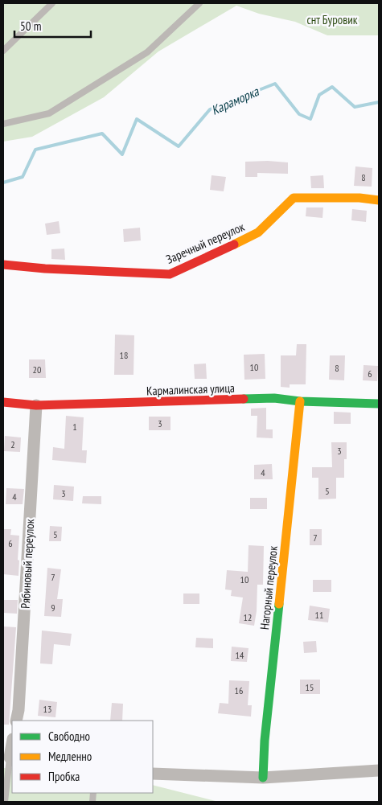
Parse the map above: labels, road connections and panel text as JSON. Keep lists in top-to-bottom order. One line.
{"streets":{"street":["Заречный переулок","Кармалинская улица","Рябиновый переулок","Нагорный переулок"]},"crossings":[["Кармалинская улица","Рябиновый переулок"],["Кармалинская улица","Нагорный переулок"]],"water":["Караморка"],"parks":["снт Буровик"],"house_numbers":["8","18","10","8","20","6","3","1","2","3","4","5","3","4","5","7","6","7","10","9","11","12","14","15","16","13"],"legend":["Свободно","Медленно","Пробка"],"scale_bar":"50 m"}
